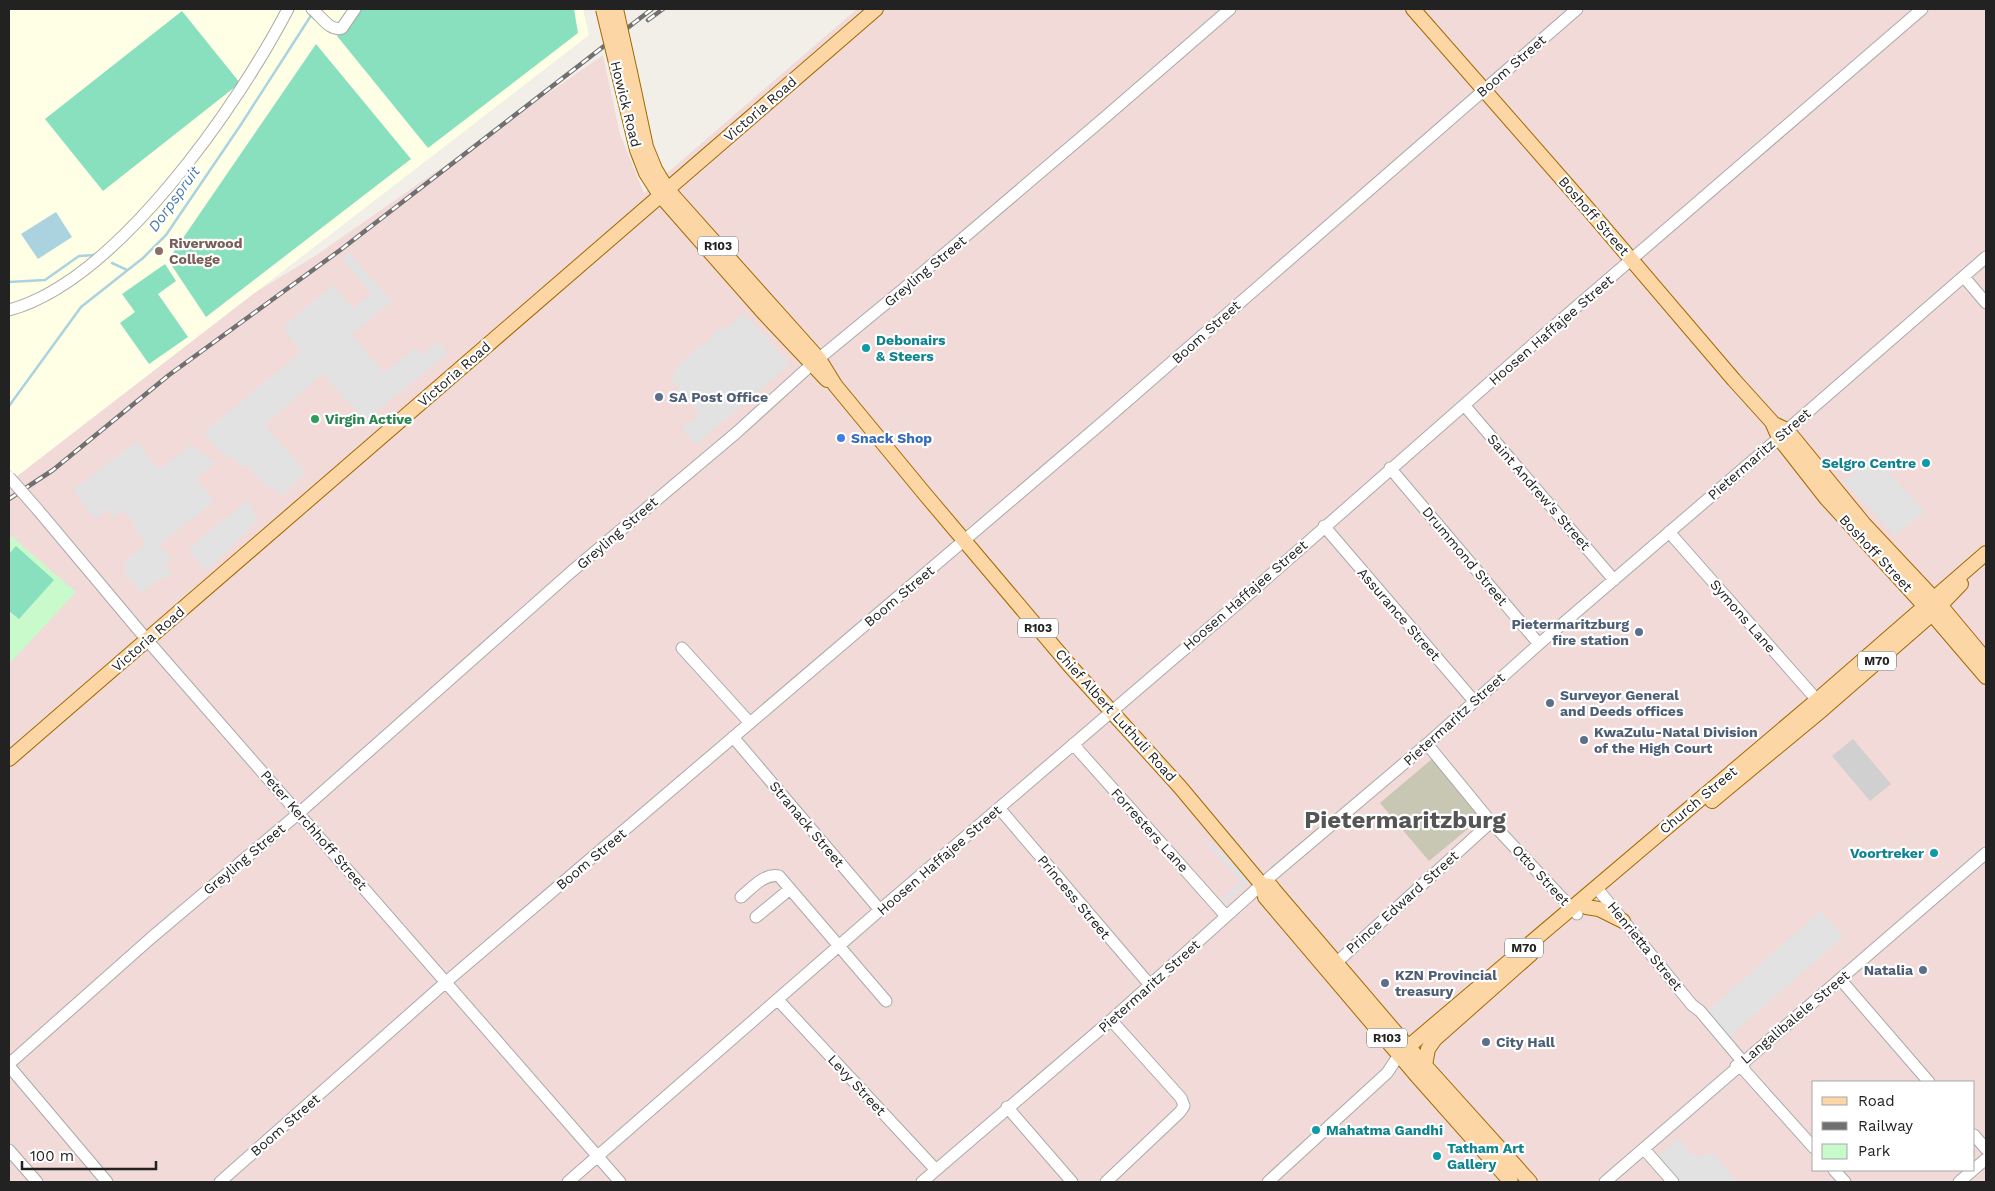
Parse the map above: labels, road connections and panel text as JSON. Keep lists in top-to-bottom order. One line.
{"streets":{"main road":["Howick Road","Victoria Road","Boshoff Street","R103","M70","Chief Albert Luthuli Road","Church Street"],"street":["Boom Street","Greyling Street","Hoosen Haffajee Street","Pietermaritz Street","Saint Andrew's Street","Drummond Street","Assurance Street","Symons Lane","Stranack Street","Peter Kerchhoff Street","Forresters Lane","Otto Street","Princess Street","Prince Edward Street","Henrietta Street","Langalibalele Street","Levy Street"]},"crossings":[["Boom Street","Boshoff Street"],["Boom Street","Chief Albert Luthuli Road"],["Boom Street","Stranack Street"],["Boom Street","Peter Kerchhoff Street"],["Howick Road","Victoria Road"],["Howick Road","Chief Albert Luthuli Road"],["Victoria Road","Chief Albert Luthuli Road"],["Victoria Road","Peter Kerchhoff Street"],["Boshoff Street","Hoosen Haffajee Street"],["Boshoff Street","Pietermaritz Street"],["Boshoff Street","Church Street"],["Greyling Street","Chief Albert Luthuli Road"],["Greyling Street","Peter Kerchhoff Street"],["Hoosen Haffajee Street","Saint Andrew's Street"],["Hoosen Haffajee Street","Drummond Street"],["Hoosen Haffajee Street","Assurance Street"],["Hoosen Haffajee Street","Chief Albert Luthuli Road"],["Hoosen Haffajee Street","Stranack Street"],["Hoosen Haffajee Street","Peter Kerchhoff Street"],["Hoosen Haffajee Street","Forresters Lane"],["Hoosen Haffajee Street","Princess Street"],["Hoosen Haffajee Street","Levy Street"],["Pietermaritz Street","Saint Andrew's Street"],["Pietermaritz Street","Drummond Street"],["Pietermaritz Street","Assurance Street"],["Pietermaritz Street","Symons Lane"],["Pietermaritz Street","Chief Albert Luthuli Road"],["Pietermaritz Street","Forresters Lane"],["Pietermaritz Street","Otto Street"],["Pietermaritz Street","Princess Street"],["Pietermaritz Street","Levy Street"],["Symons Lane","Church Street"],["Chief Albert Luthuli Road","Church Street"],["Chief Albert Luthuli Road","Prince Edward Street"],["Church Street","Otto Street"],["Church Street","Henrietta Street"],["Otto Street","Prince Edward Street"],["Henrietta Street","Langalibalele Street"]],"districts":["Pietermaritzburg"],"water":["Dorpspruit"],"places":["Riverwood College","Debonairs & Steers","SA Post Office","Virgin Active","Snack Shop","Selgro Centre","Pietermaritzburg fire station","Surveyor General and Deeds offices","KwaZulu-Natal Division of the High Court","Voortreker","Natalia","KZN Provincial treasury","City Hall","Mahatma Gandhi","Tatham Art Gallery"],"legend":["Road","Railway","Park"],"scale_bar":"100 m"}
